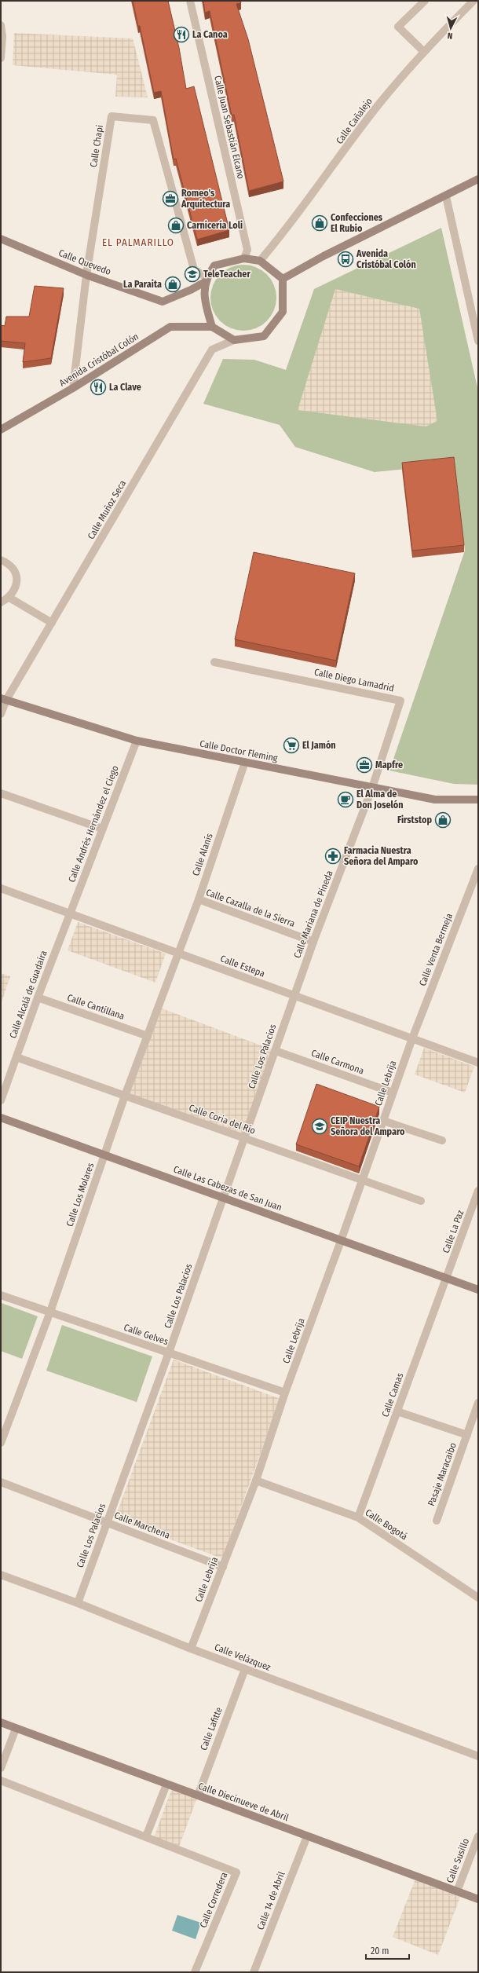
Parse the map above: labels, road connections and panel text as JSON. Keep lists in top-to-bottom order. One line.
{"streets":{"main road":["Calle Quevedo","Avenida Cristóbal Colón","Calle Doctor Fleming","Calle Las Cabezas de San Juan","Calle Diecinueve de Abril"],"street":["Calle Cañalejo","Calle Juan Sebastián Elcano","Calle Chapi","Calle Muñoz Seca","Calle Diego Lamadrid","Calle Andrés Hernández el Ciego","Calle Alanís","Calle Cazalla de la Sierra","Calle Mariana de Pineda","Calle Venta Bermeja","Calle Estepa","Calle Alcalá de Guadaíra","Calle Cantillana","Calle Los Palacios","Calle Carmona","Calle Lebrija","Calle Coria del Río","Calle Los Molares","Calle La Paz","Calle Gelves","Calle Camas","Pasaje Maracaibo","Calle Bogotá","Calle Marchena","Calle Velázquez","Calle Lafitte","Calle Susillo","Calle Corredera","Calle 14 de Abril"]},"crossings":[["Calle Cañalejo","Calle Juan Sebastián Elcano"],["Calle Cañalejo","Calle Chapi"],["Calle Cañalejo","Calle Quevedo"],["Calle Cañalejo","Avenida Cristóbal Colón"],["Calle Cañalejo","Calle Muñoz Seca"],["Calle Juan Sebastián Elcano","Calle Chapi"],["Calle Juan Sebastián Elcano","Calle Quevedo"],["Calle Juan Sebastián Elcano","Avenida Cristóbal Colón"],["Calle Juan Sebastián Elcano","Calle Muñoz Seca"],["Calle Chapi","Calle Quevedo"],["Calle Chapi","Avenida Cristóbal Colón"],["Calle Chapi","Calle Muñoz Seca"],["Calle Quevedo","Avenida Cristóbal Colón"],["Calle Quevedo","Calle Muñoz Seca"],["Avenida Cristóbal Colón","Calle Muñoz Seca"],["Calle Muñoz Seca","Calle Doctor Fleming"],["Calle Diego Lamadrid","Calle Doctor Fleming"],["Calle Diego Lamadrid","Calle Mariana de Pineda"],["Calle Doctor Fleming","Calle Andrés Hernández el Ciego"],["Calle Doctor Fleming","Calle Alanís"],["Calle Doctor Fleming","Calle Mariana de Pineda"],["Calle Andrés Hernández el Ciego","Calle Estepa"],["Calle Andrés Hernández el Ciego","Calle Alcalá de Guadaíra"],["Calle Alanís","Calle Cazalla de la Sierra"],["Calle Alanís","Calle Estepa"],["Calle Alanís","Calle Los Molares"],["Calle Cazalla de la Sierra","Calle Mariana de Pineda"],["Calle Mariana de Pineda","Calle Estepa"],["Calle Mariana de Pineda","Calle Los Palacios"],["Calle Venta Bermeja","Calle Estepa"],["Calle Venta Bermeja","Calle Lebrija"],["Calle Estepa","Calle Alcalá de Guadaíra"],["Calle Estepa","Calle Los Palacios"],["Calle Estepa","Calle Lebrija"],["Calle Estepa","Calle Los Molares"],["Calle Alcalá de Guadaíra","Calle Cantillana"],["Calle Alcalá de Guadaíra","Calle Coria del Río"],["Calle Cantillana","Calle Los Molares"],["Calle Los Palacios","Calle Carmona"],["Calle Los Palacios","Calle Coria del Río"],["Calle Los Palacios","Calle Las Cabezas de San Juan"],["Calle Los Palacios","Calle Gelves"],["Calle Los Palacios","Calle Marchena"],["Calle Los Palacios","Calle Velázquez"],["Calle Carmona","Calle Lebrija"],["Calle Lebrija","Calle Coria del Río"],["Calle Lebrija","Calle Las Cabezas de San Juan"],["Calle Lebrija","Calle Gelves"],["Calle Lebrija","Calle Bogotá"],["Calle Lebrija","Calle Marchena"],["Calle Lebrija","Calle Velázquez"],["Calle Coria del Río","Calle Los Molares"],["Calle Las Cabezas de San Juan","Calle Los Molares"],["Calle Las Cabezas de San Juan","Calle La Paz"],["Calle Las Cabezas de San Juan","Calle Camas"],["Calle Los Molares","Calle Gelves"],["Calle La Paz","Calle Camas"],["Calle Camas","Pasaje Maracaibo"],["Calle Camas","Calle Bogotá"],["Calle Velázquez","Calle Lafitte"],["Calle Lafitte","Calle Diecinueve de Abril"],["Calle Diecinueve de Abril","Calle Susillo"],["Calle Diecinueve de Abril","Calle 14 de Abril"]],"districts":["EL PALMARILLO"],"places":{"restaurant":["La Canoa","La Clave"],"office":["Romeo's Arquitectura","Mapfre"],"shop":["Confecciones El Rubio","Carnicería Loli","La Paraita","Firststop"],"bus stop":["Avenida Cristóbal Colón"],"school or university":["TeleTeacher","CEIP Nuestra Señora del Amparo"],"supermarket":["El Jamón"],"cafe":["El Alma de Don Joselón"],"pharmacy":["Farmacia Nuestra Señora del Amparo"]},"scale_bar":"20 m","north":"bottom"}
